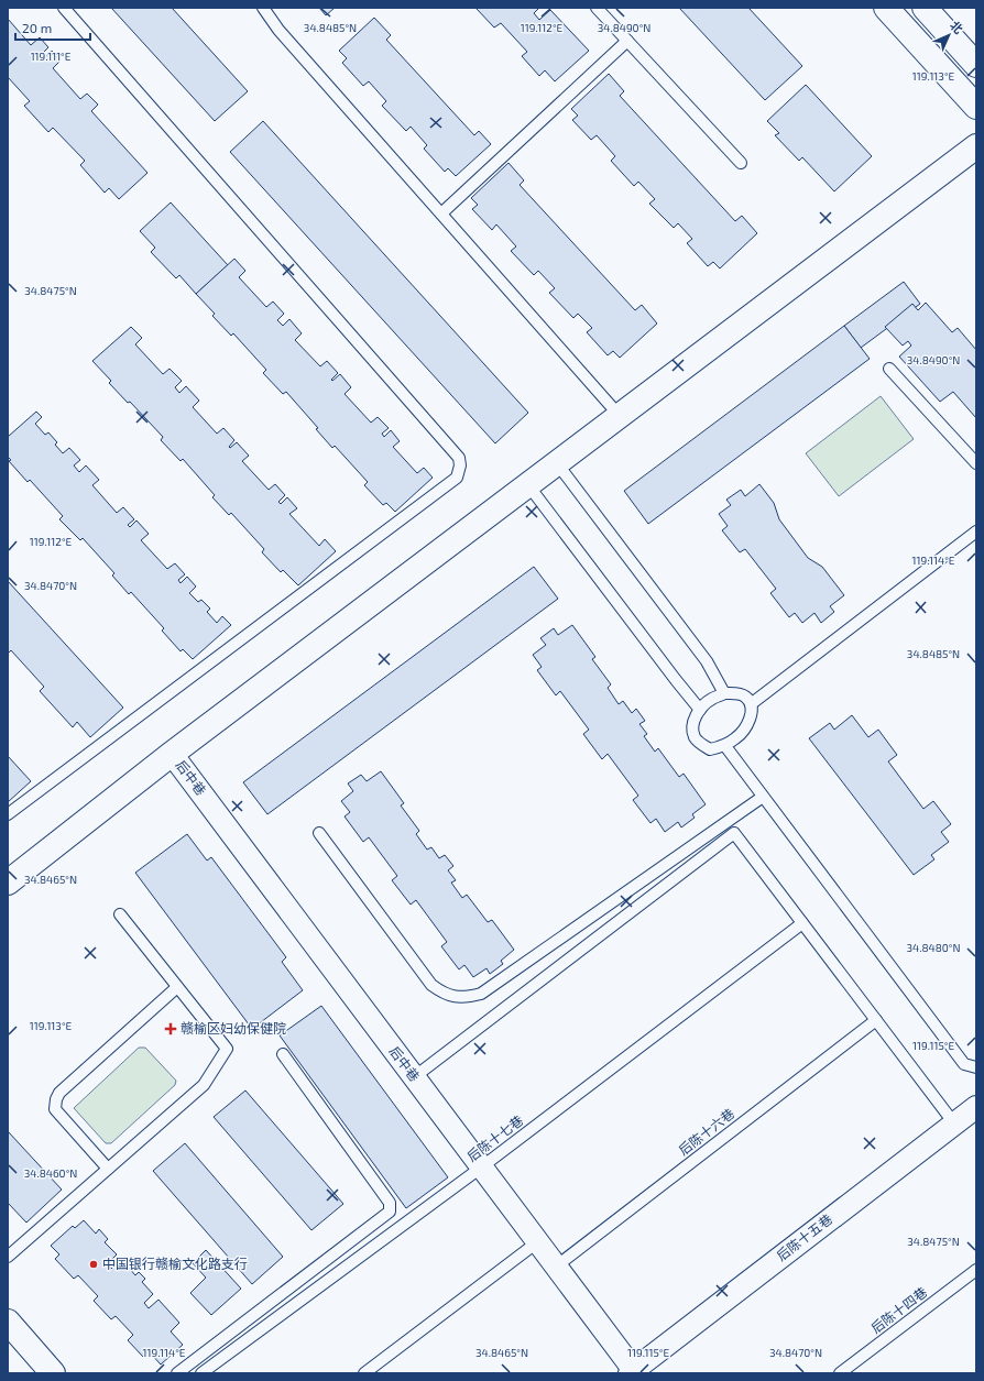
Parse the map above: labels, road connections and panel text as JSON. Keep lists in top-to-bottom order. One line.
{"streets":{"street":["后中巷","后陈十五巷"],"lane":["后陈十六巷","后陈十七巷","后陈十四巷"]},"crossings":[["后中巷","后陈十六巷"],["后中巷","后陈十七巷"],["后中巷","后陈十五巷"]],"places":{"health":["赣榆区妇幼保健院"],"other":["中国银行赣榆文化路支行"]},"scale_bar":"20 m","north":"top right","coordinates":["34.8485°N","119.112°E","34.8490°N","119.111°E","119.113°E","34.8475°N","119.114°E","34.8470°N","34.8465°N","34.8480°N","119.115°E","34.8460°N"]}
